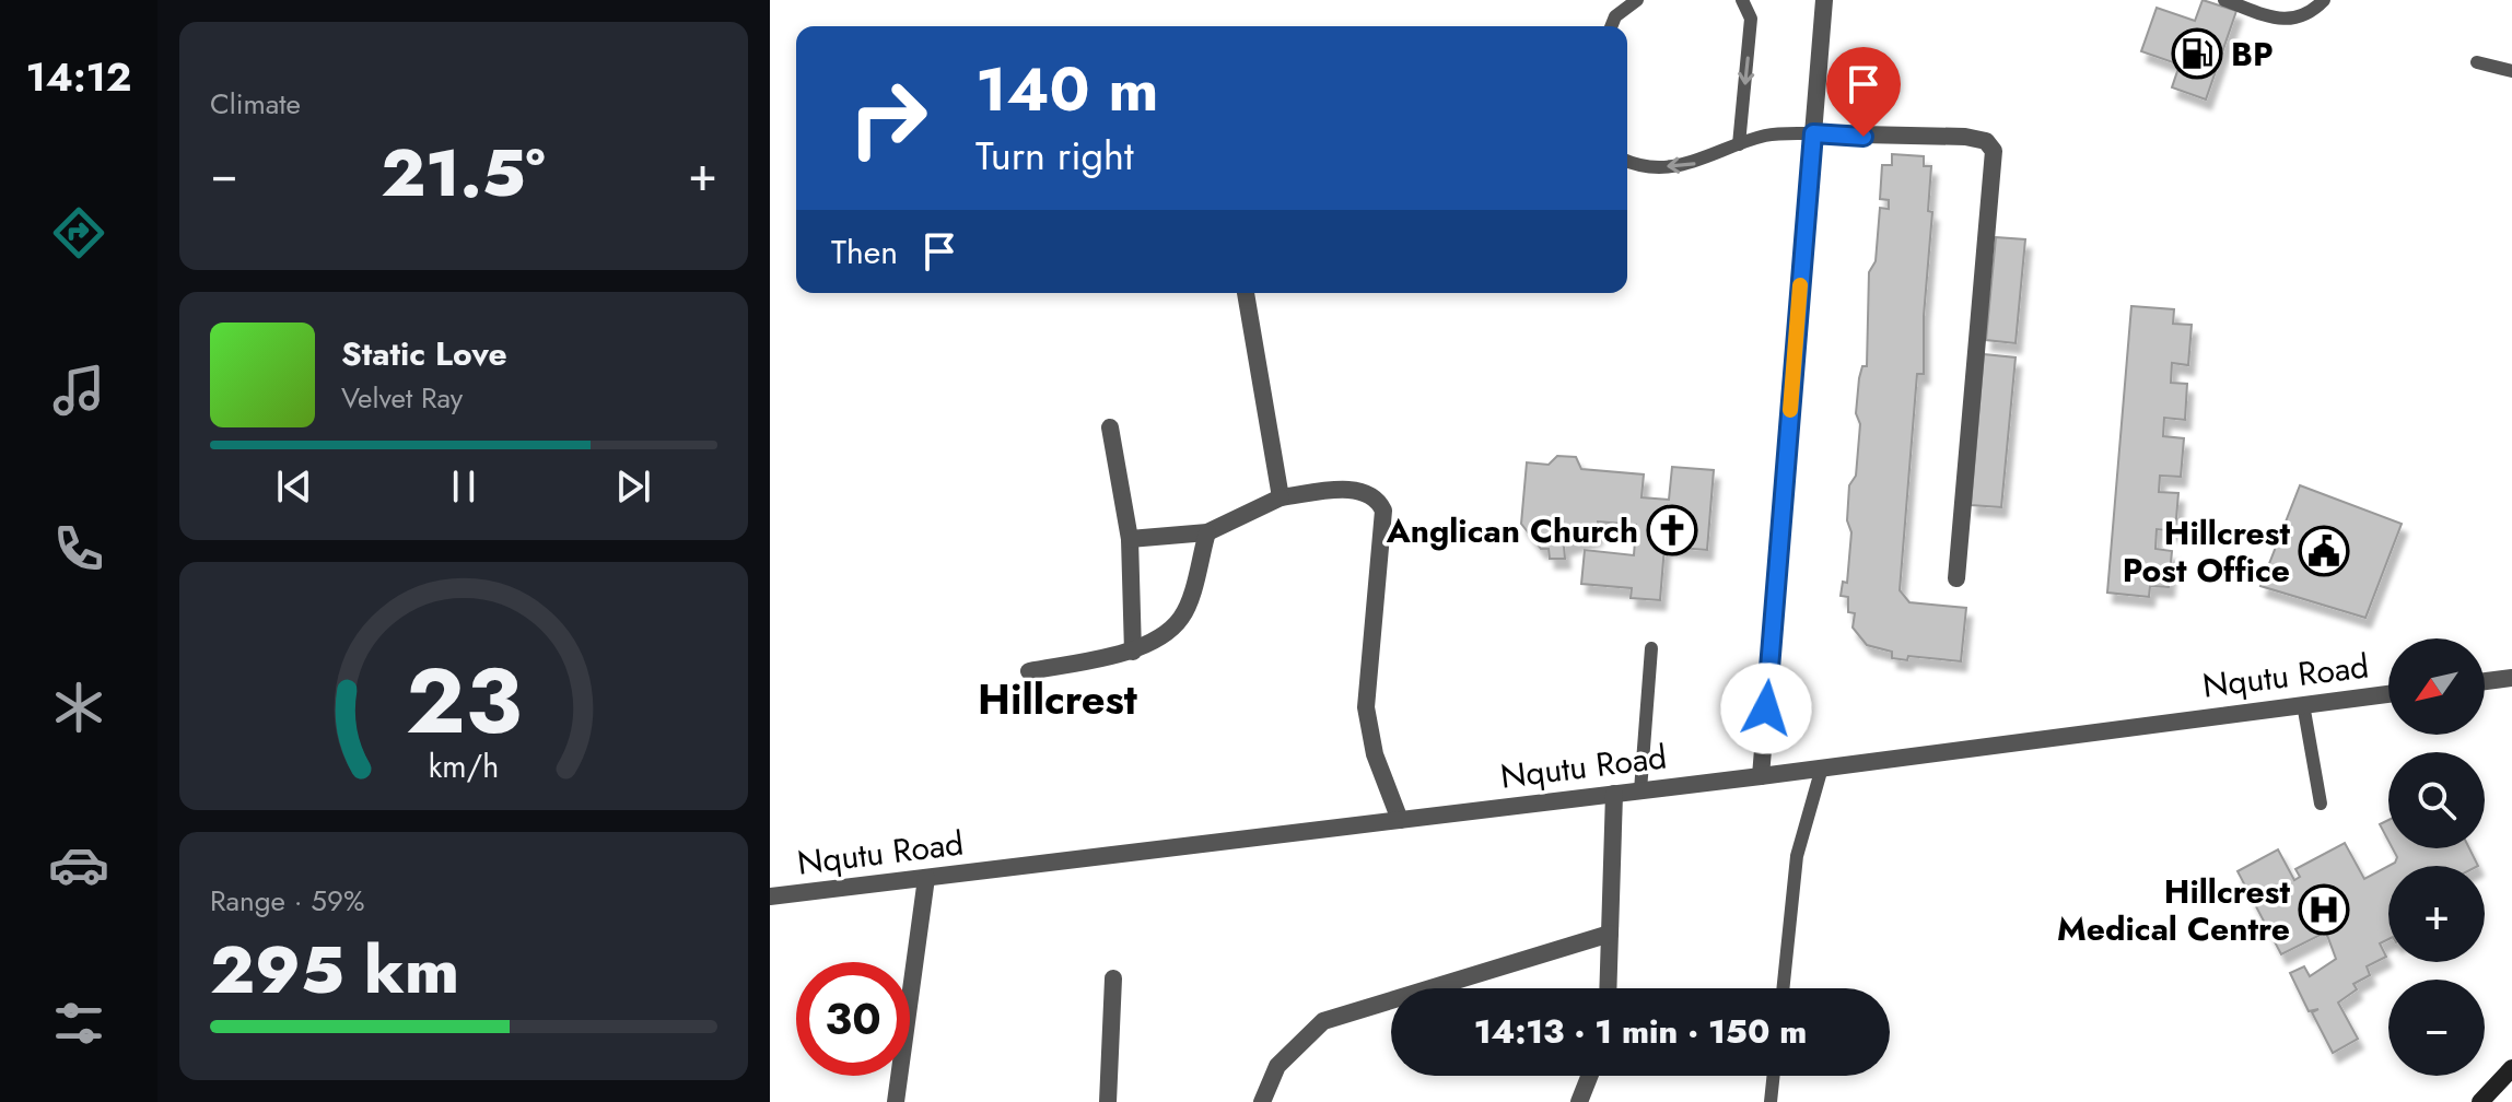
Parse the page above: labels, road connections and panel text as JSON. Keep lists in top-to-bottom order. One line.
{"streets":{"street":["Nqutu Road"]},"districts":["Hillcrest"],"places":{"fuel station":["BP"],"church":["Anglican Church"],"public building":["Hillcrest Post Office"],"hospital":["Hillcrest Medical Centre"]},"north":"bottom left","page":{"tabs":"14:12","tile":["Climate",["Range · 59%","295 km"]],"turn":["140 m","Turn right"],"heat":["−","21.5°","+"],"then":"Then","song":["Static Love","Velvet Ray"],"map_buttons":["+","−"],"limit":"30","trip":"14:13 · 1 min · 150 m","gauge":["23","km/h"]}}
